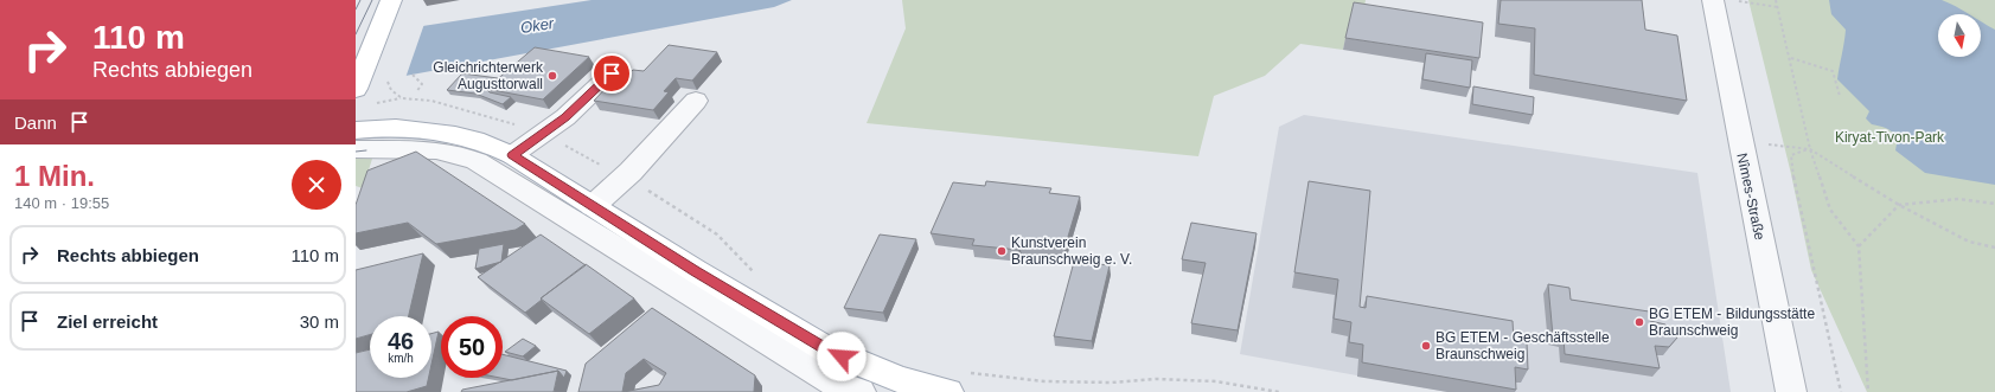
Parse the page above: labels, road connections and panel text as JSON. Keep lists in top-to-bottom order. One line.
{"streets":{"street":["Nîmes-Straße"]},"water":["Oker"],"parks":["Kiryat-Tivon-Park"],"places":["Gleichrichterwerk Augusttorwall","Kunstverein Braunschweig e. V.","BG ETEM - Bildungsstätte Braunschweig","BG ETEM - Geschäftsstelle Braunschweig"],"north":"bottom","page":{"turn":["110 m","Rechts abbiegen"],"then":"Dann","heading":["1 Min.","140 m · 19:55"],"list":[{"name":"Rechts abbiegen","value":"110 m"},{"name":"Ziel erreicht","value":"30 m"}],"speed":"46 km/h","limit":"50"}}
